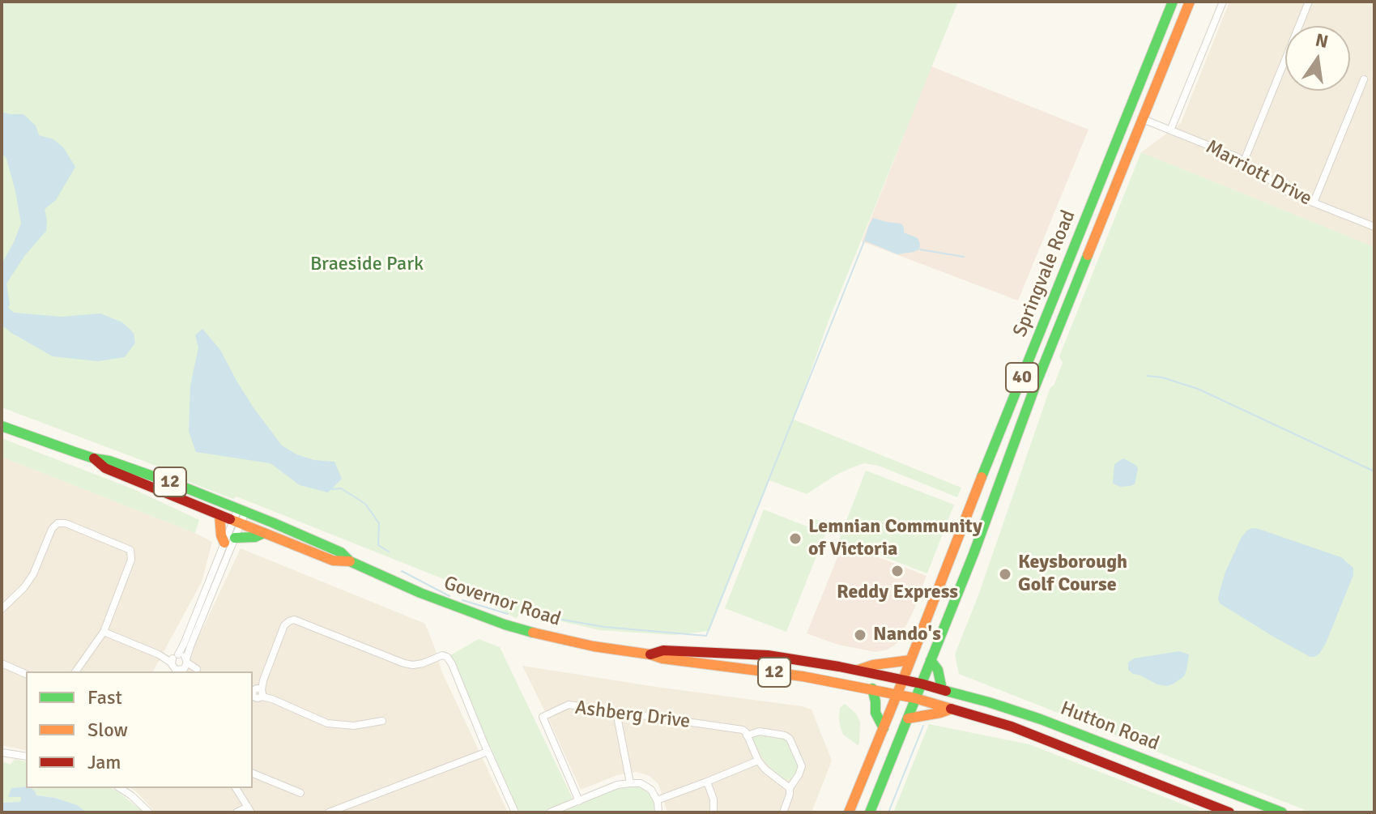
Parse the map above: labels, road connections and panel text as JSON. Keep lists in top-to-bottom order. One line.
{"streets":{"main road":["Springvale Road","40","12","Governor Road","Hutton Road"],"street":["Marriott Drive","Ashberg Drive"]},"crossings":[["Marriott Drive","Springvale Road"],["Springvale Road","Governor Road"],["Springvale Road","Hutton Road"],["Governor Road","Hutton Road"]],"parks":["Braeside Park"],"places":["Lemnian Community of Victoria","Reddy Express","Keysborough Golf Course","Nando's"],"legend":["Fast","Slow","Jam"],"north":"top"}
